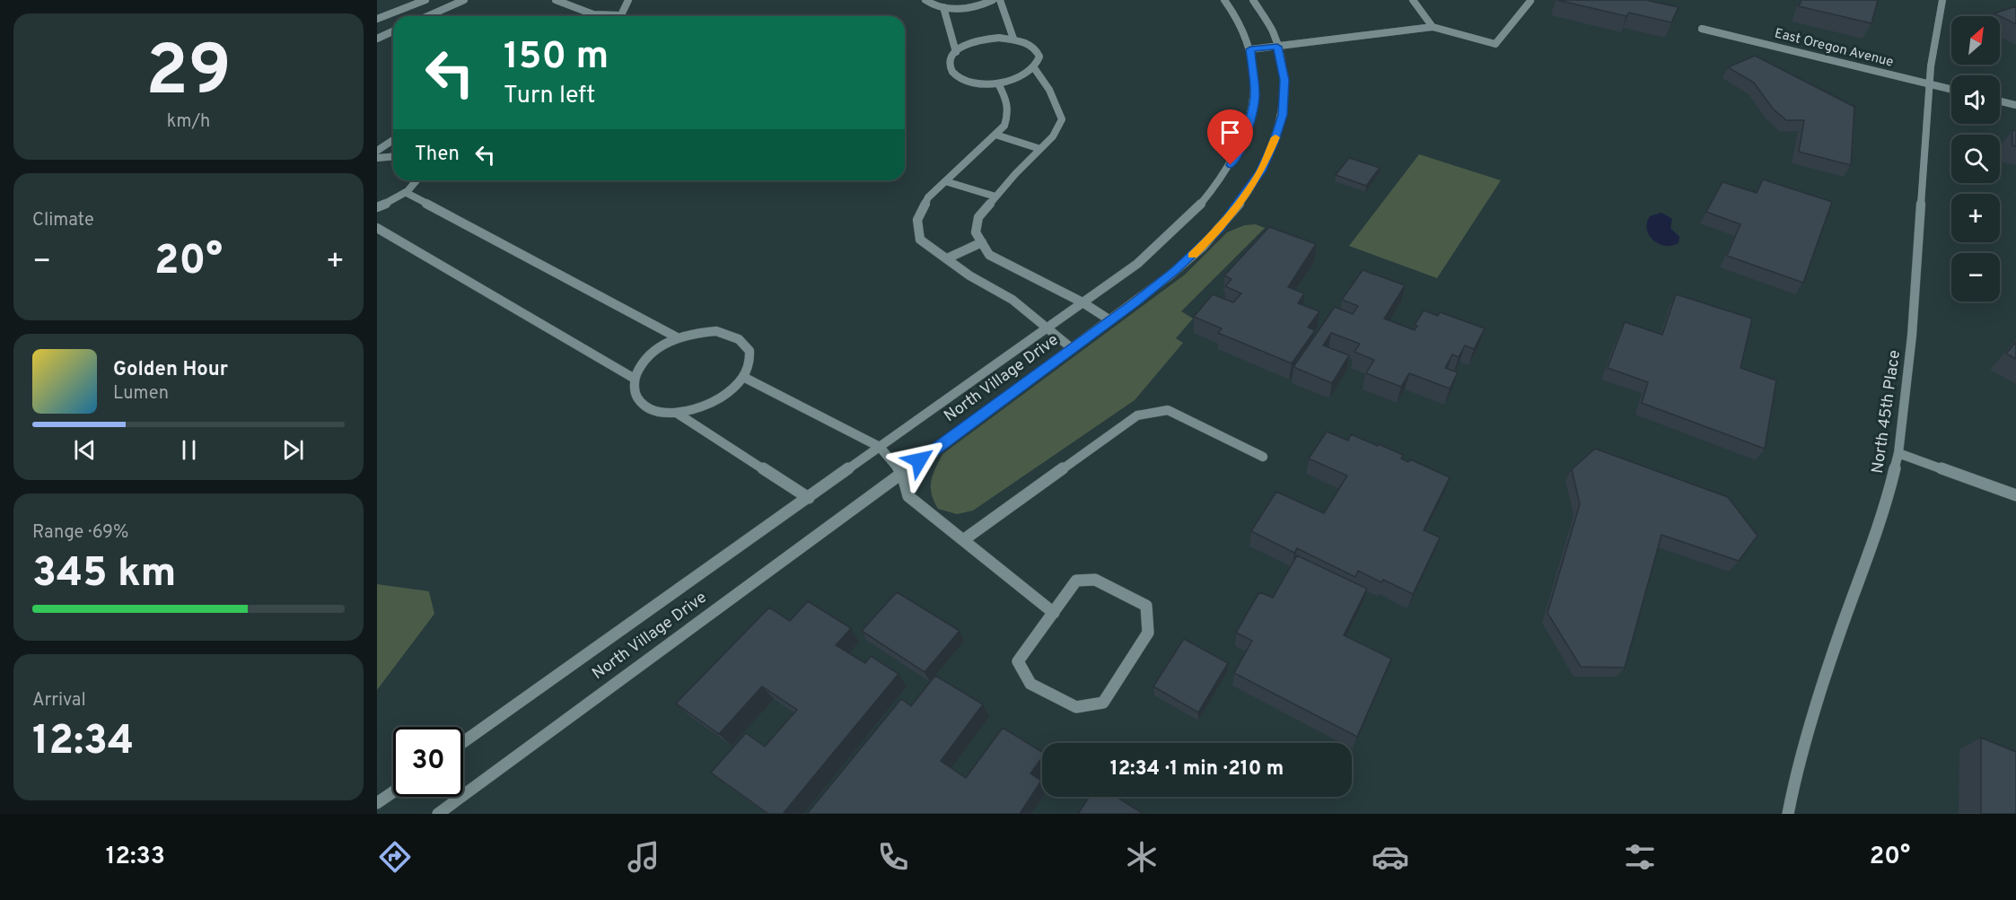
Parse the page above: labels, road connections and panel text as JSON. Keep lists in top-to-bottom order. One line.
{"streets":{"street":["East Oregon Avenue","North Village Drive","North 45th Place"]},"crossings":[["East Oregon Avenue","North 45th Place"]],"north":"top right","page":{"tile":[["29","km/h"],"Climate",["Range · 69%","345 km"],["Arrival","12:34"]],"map_buttons":["+","−"],"turn":["150 m","Turn left"],"then":"Then","heat":["−","20°","+"],"song":["Golden Hour","Lumen"],"limit":"30","trip":"12:34 · 1 min · 210 m","tabs":["12:33","20°"]}}
